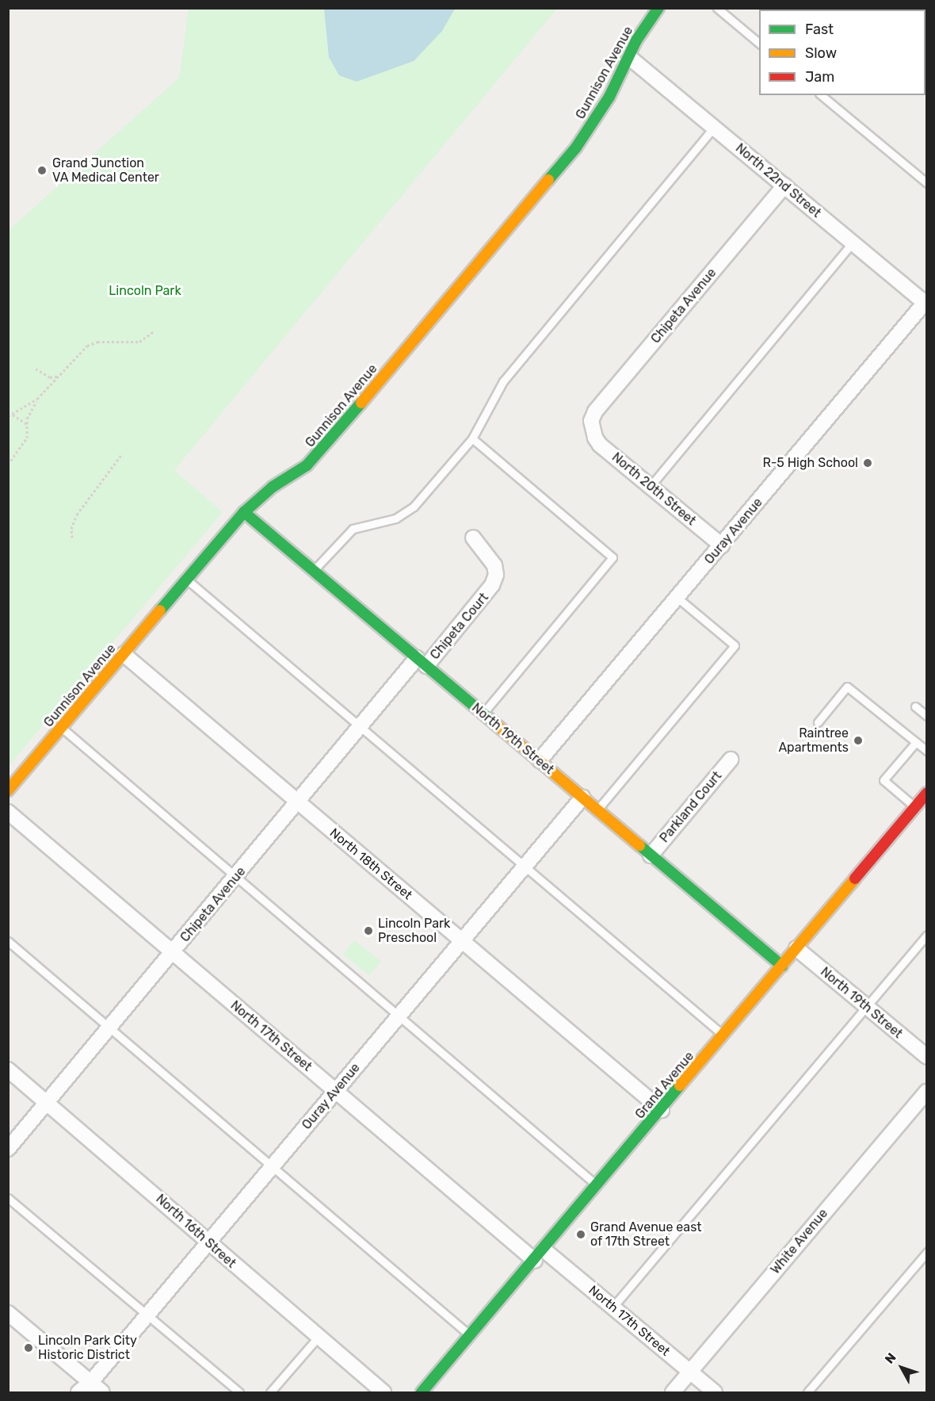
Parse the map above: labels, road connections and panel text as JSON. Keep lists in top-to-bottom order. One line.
{"streets":{"street":["Gunnison Avenue","North 22nd Street","Chipeta Avenue","North 20th Street","Ouray Avenue","Chipeta Court","North 19th Street","Parkland Court","North 18th Street","North 17th Street","Grand Avenue","North 16th Street","White Avenue"]},"crossings":[["Gunnison Avenue","North 22nd Street"],["Gunnison Avenue","North 19th Street"],["Gunnison Avenue","North 18th Street"],["North 22nd Street","Chipeta Avenue"],["North 22nd Street","Ouray Avenue"],["Chipeta Avenue","North 20th Street"],["Chipeta Avenue","Chipeta Court"],["Chipeta Avenue","North 19th Street"],["Chipeta Avenue","North 18th Street"],["Chipeta Avenue","North 17th Street"],["Chipeta Avenue","North 16th Street"],["North 20th Street","Ouray Avenue"],["Ouray Avenue","North 19th Street"],["Ouray Avenue","North 18th Street"],["Ouray Avenue","North 17th Street"],["Ouray Avenue","North 16th Street"],["Chipeta Court","North 19th Street"],["North 19th Street","Parkland Court"],["North 19th Street","Grand Avenue"],["North 18th Street","Grand Avenue"],["North 17th Street","Grand Avenue"],["North 17th Street","White Avenue"]],"parks":["Lincoln Park"],"places":["Grand Junction VA Medical Center","R-5 High School","Raintree Apartments","Lincoln Park Preschool","Grand Avenue east of 17th Street","Lincoln Park City Historic District"],"legend":["Fast","Slow","Jam"],"north":"top left"}
